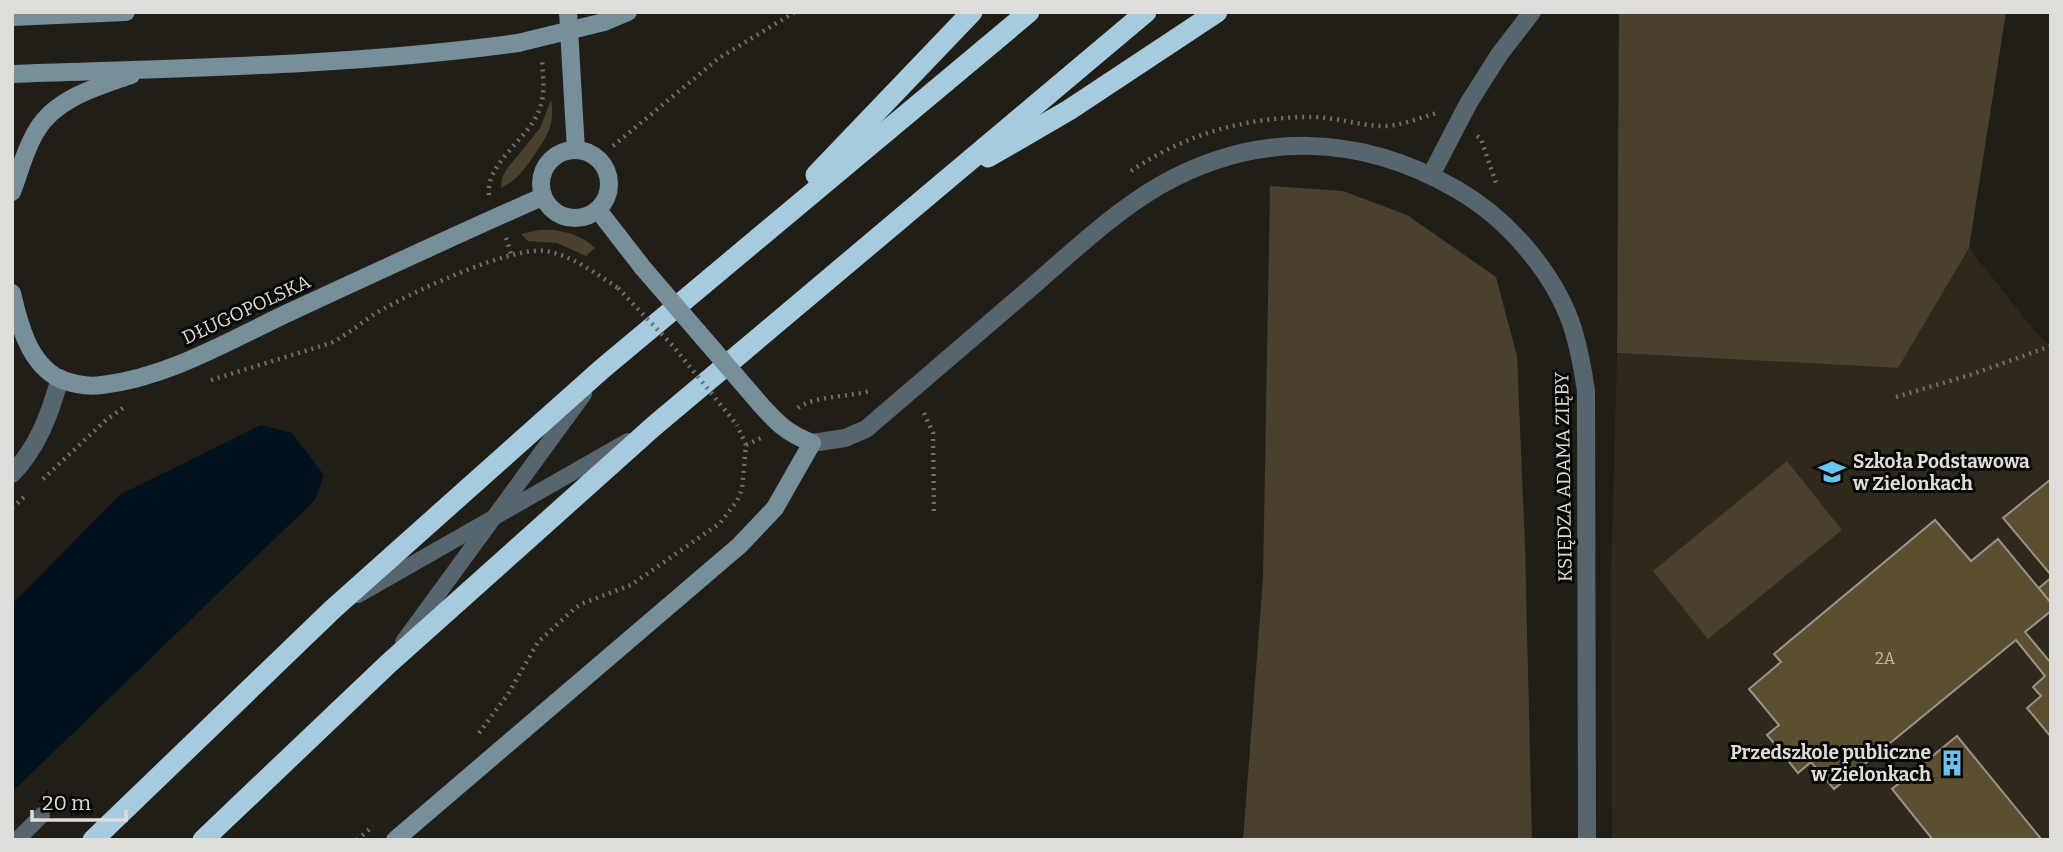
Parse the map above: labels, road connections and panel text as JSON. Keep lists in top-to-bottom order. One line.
{"streets":{"street":["DŁUGOPOLSKA","KSIĘDZA ADAMA ZIĘBY"]},"places":{"school or university":["Szkoła Podstawowa w Zielonkach"],"building":["Przedszkole publiczne w Zielonkach"]},"house_numbers":["2A"],"scale_bar":"20 m"}
